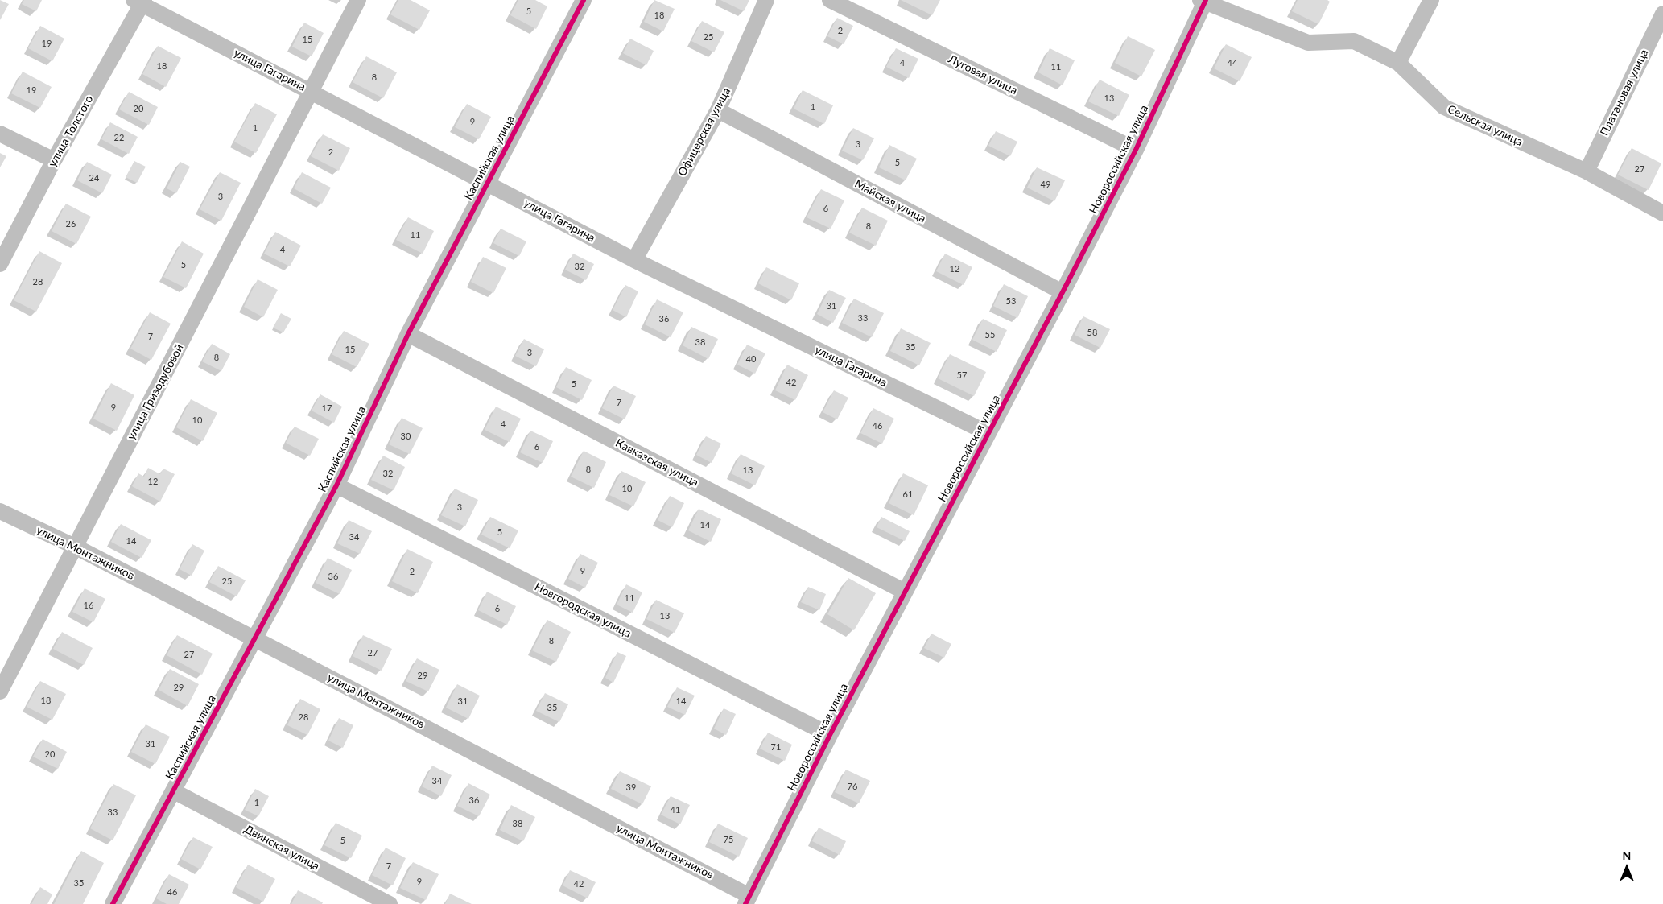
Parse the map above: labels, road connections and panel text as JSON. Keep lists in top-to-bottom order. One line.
{"streets":{"street":["улица Гагарина","Луговая улица","Платановая улица","Сельская улица","улица Толстого","Офицерская улица","Каспийская улица","Новороссийская улица","Майская улица","улица Гризодубовой","Кавказская улица","улица Монтажников","Новгородская улица","Двинская улица"]},"crossings":[["улица Гагарина","улица Толстого"],["улица Гагарина","Офицерская улица"],["улица Гагарина","Каспийская улица"],["улица Гагарина","Новороссийская улица"],["улица Гагарина","улица Гризодубовой"],["Луговая улица","Новороссийская улица"],["Платановая улица","Сельская улица"],["Сельская улица","Новороссийская улица"],["Офицерская улица","Майская улица"],["Каспийская улица","Кавказская улица"],["Каспийская улица","улица Монтажников"],["Каспийская улица","Новгородская улица"],["Каспийская улица","Двинская улица"],["Новороссийская улица","Майская улица"],["Новороссийская улица","Кавказская улица"],["Новороссийская улица","улица Монтажников"],["Новороссийская улица","Новгородская улица"],["улица Гризодубовой","улица Монтажников"]],"house_numbers":["5","18","2","25","15","19","4","44","18","11","8","19","13","1","20","9","1","22","3","2","5","27","24","49","3","6","26","8","11","4","5","32","12","28","53","31","33","36","58","55","7","38","35","15","3","8","40","57","42","5","7","9","17","10","4","46","30","6","8","13","32","12","10","61","3","14","5","34","14","9","2","36","25","11","16","6","13","8","27","27","29","29","18","31","14","35","28","31","71","20","34","76","39","36","1","41","33","38","75","5","7","9","35","42","46"],"north":"top"}
